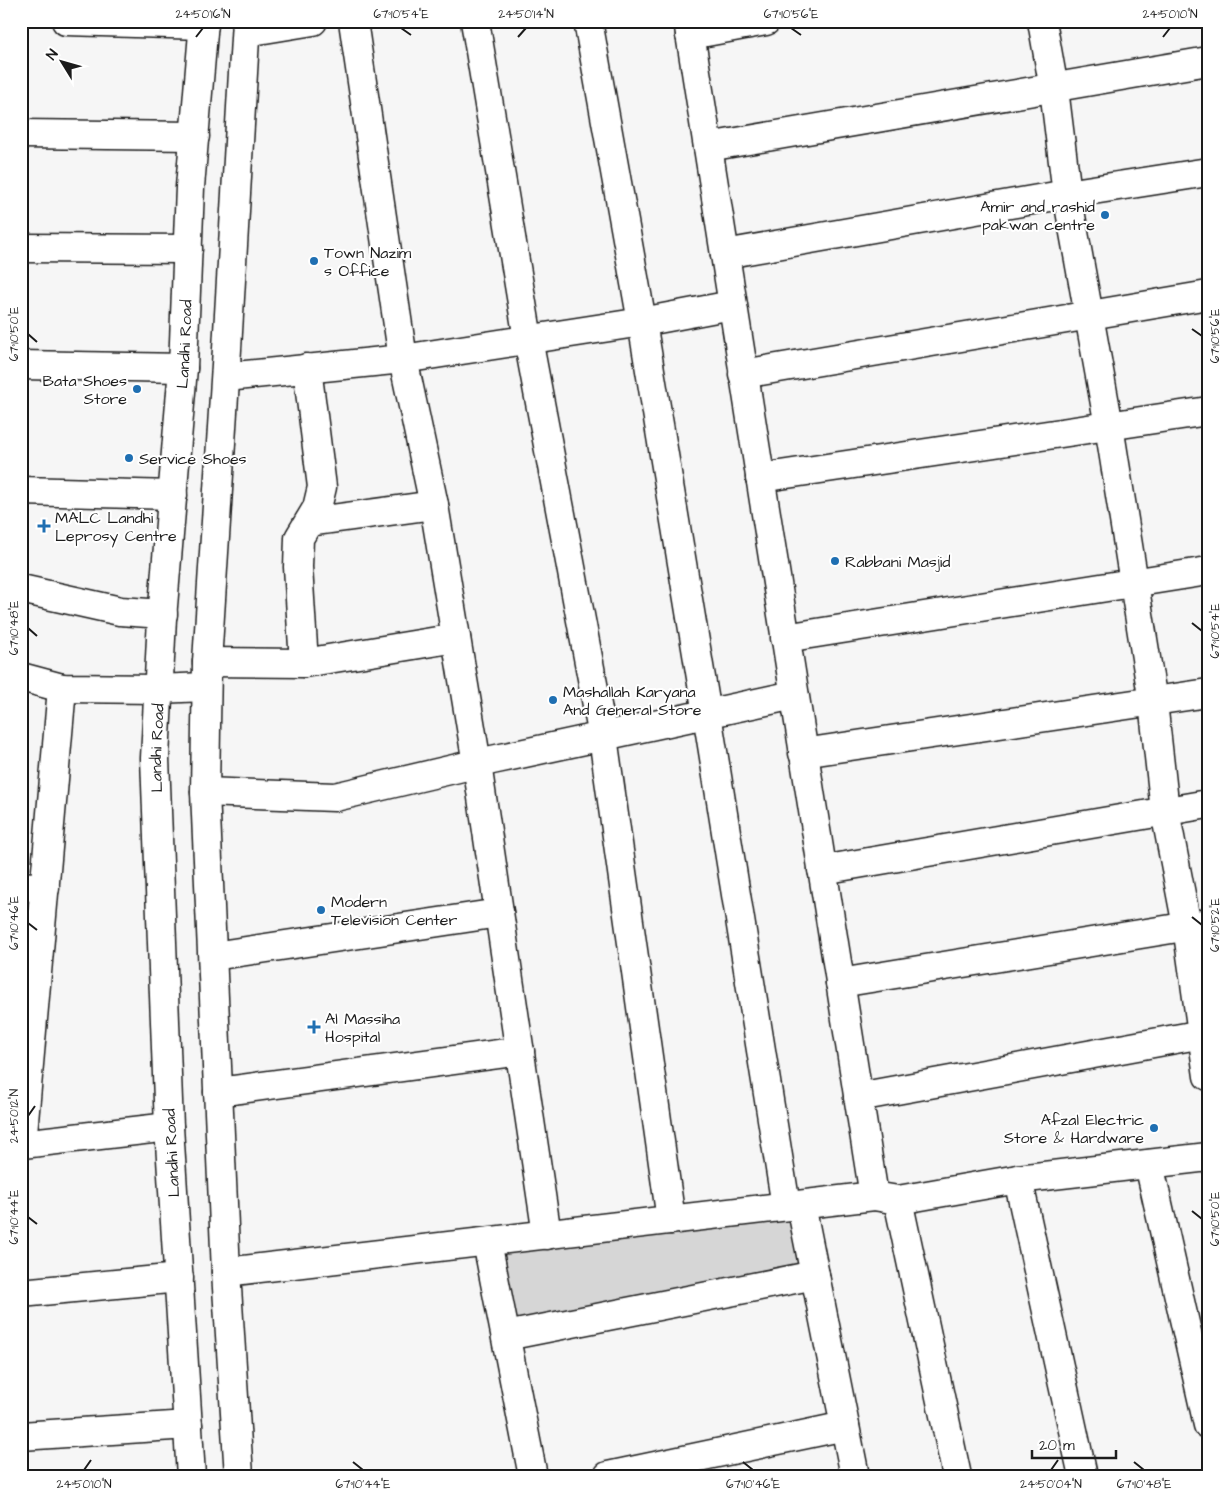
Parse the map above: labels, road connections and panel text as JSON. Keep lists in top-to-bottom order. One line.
{"streets":{"street":["Landhi Road"]},"places":{"other":["Amir and rashid pakwan centre","Town Nazim s Office","Bata Shoes Store","Service Shoes","Rabbani Masjid","Mashallah Karyana And General Store","Modern Television Center","Afzal Electric Store & Hardware"],"health":["MALC Landhi Leprosy Centre","Al Massiha Hospital"]},"scale_bar":"20 m","north":"top left","coordinates":["24°50'16\"N","67°10'54\"E","24°50'14\"N","67°10'56\"E","24°50'10\"N","67°10'50\"E","67°10'48\"E","67°10'46\"E","67°10'52\"E","24°50'12\"N","67°10'44\"E","24°50'04\"N"]}
